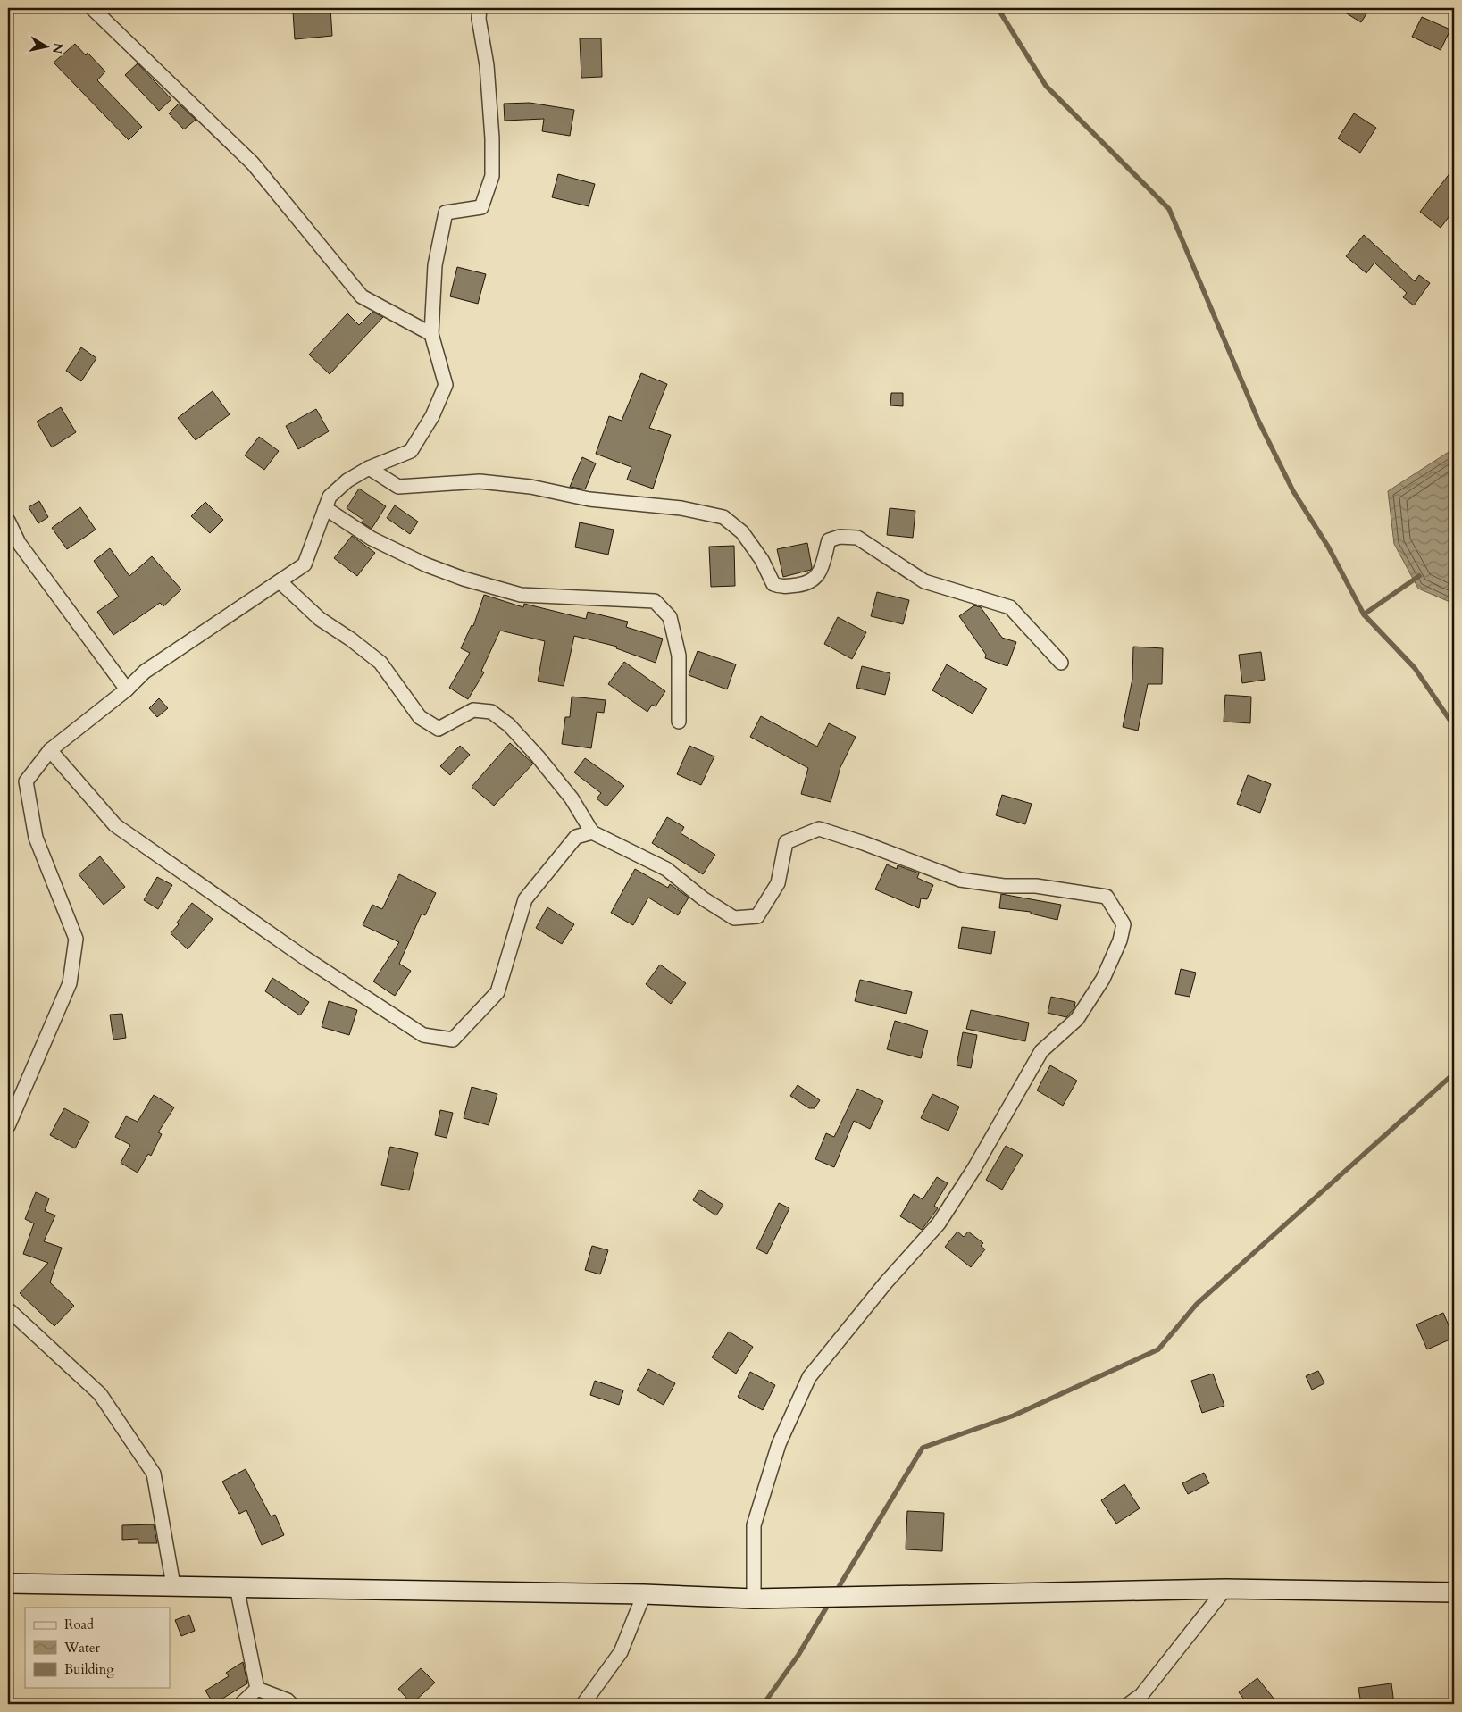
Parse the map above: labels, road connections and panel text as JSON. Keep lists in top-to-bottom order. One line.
{"legend":["Road","Water","Building"],"north":"right"}
